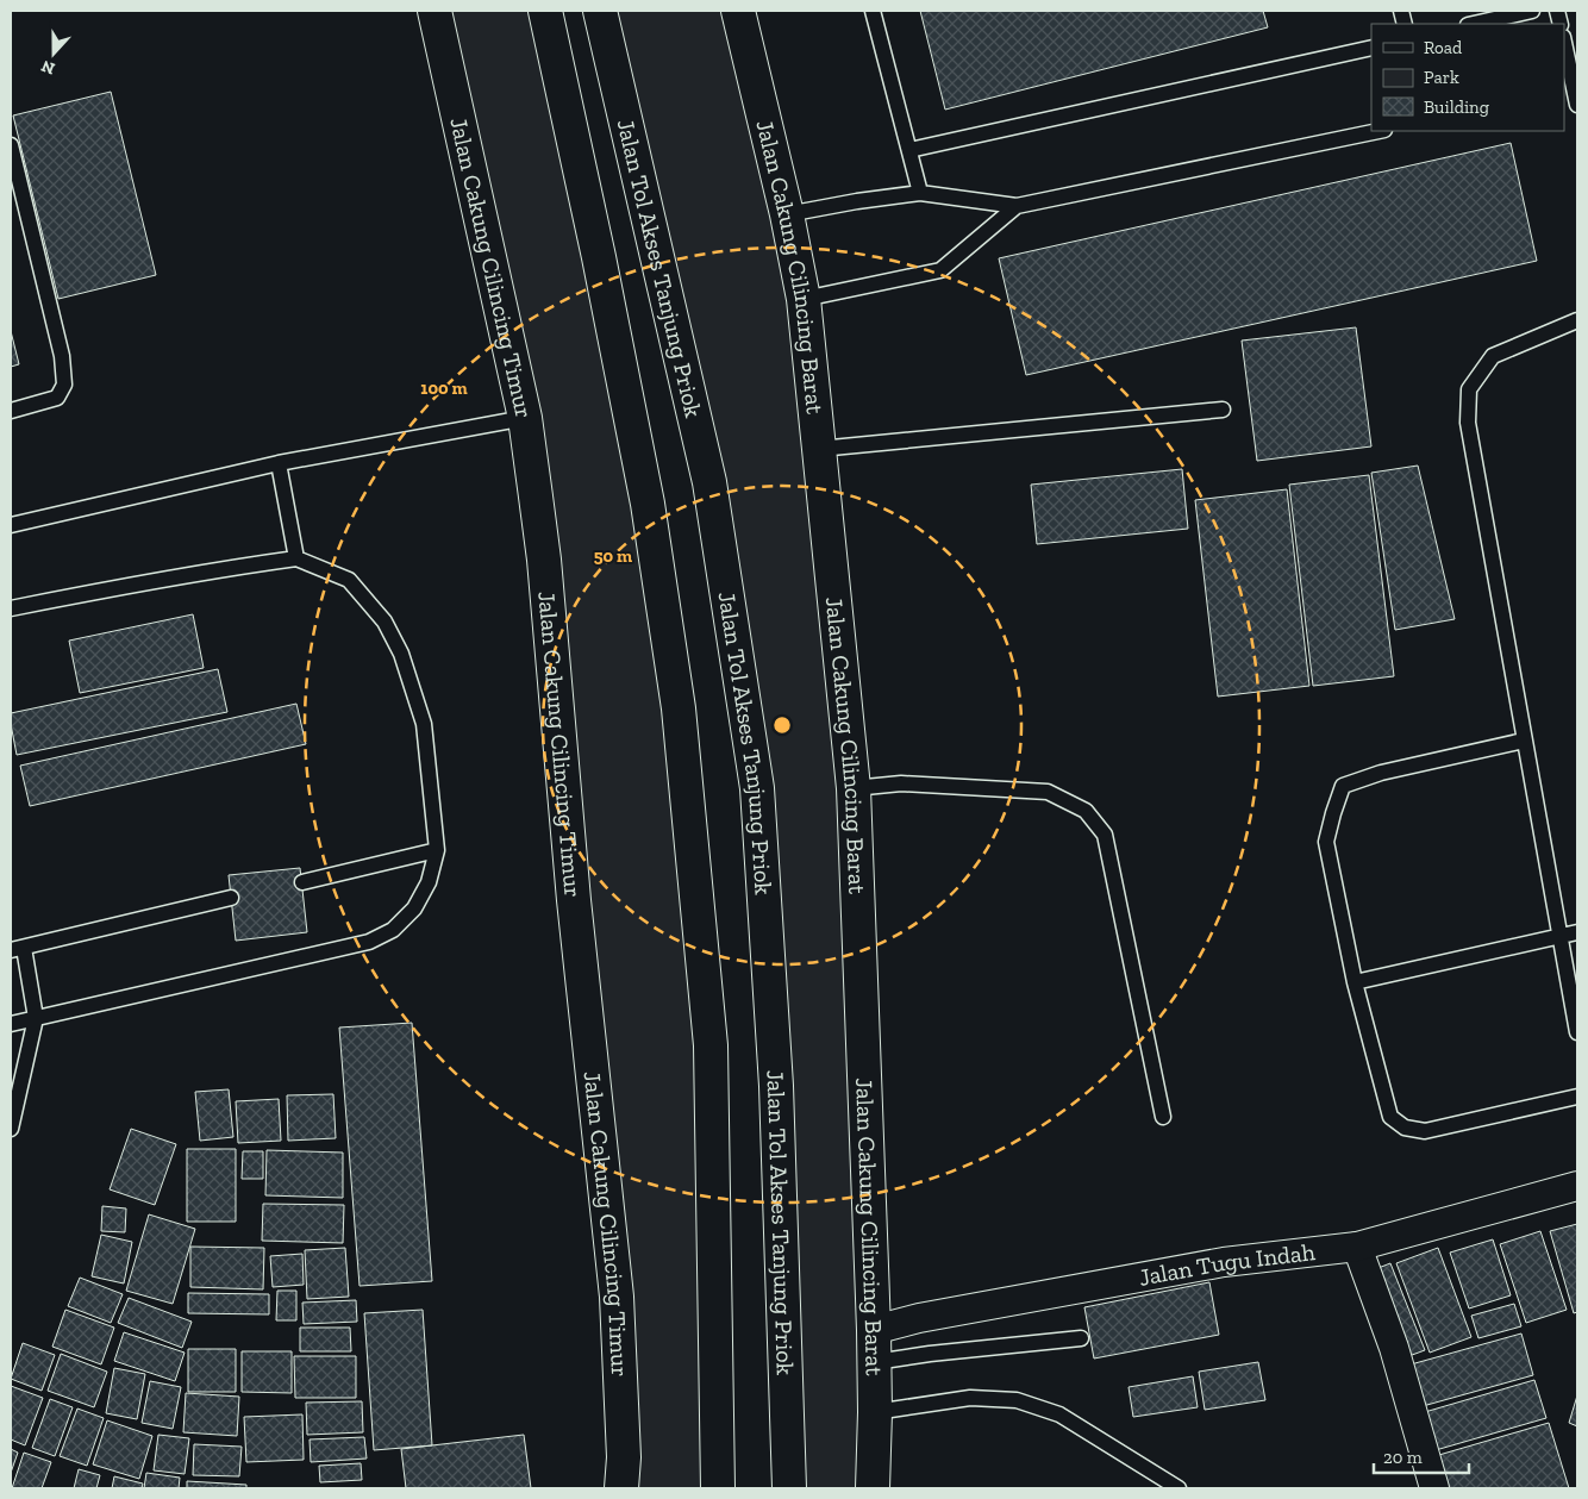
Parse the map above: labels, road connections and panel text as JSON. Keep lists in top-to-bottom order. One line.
{"streets":{"highway":["Jalan Cakung Cilincing Barat","Jalan Cakung Cilincing Timur","Jalan Tol Akses Tanjung Priok"],"street":["Jalan Tugu Indah"]},"crossings":[["Jalan Cakung Cilincing Barat","Jalan Tugu Indah"]],"legend":["Road","Park","Building"],"scale_bar":"20 m","north":"bottom","rings":["100 m","50 m"]}
